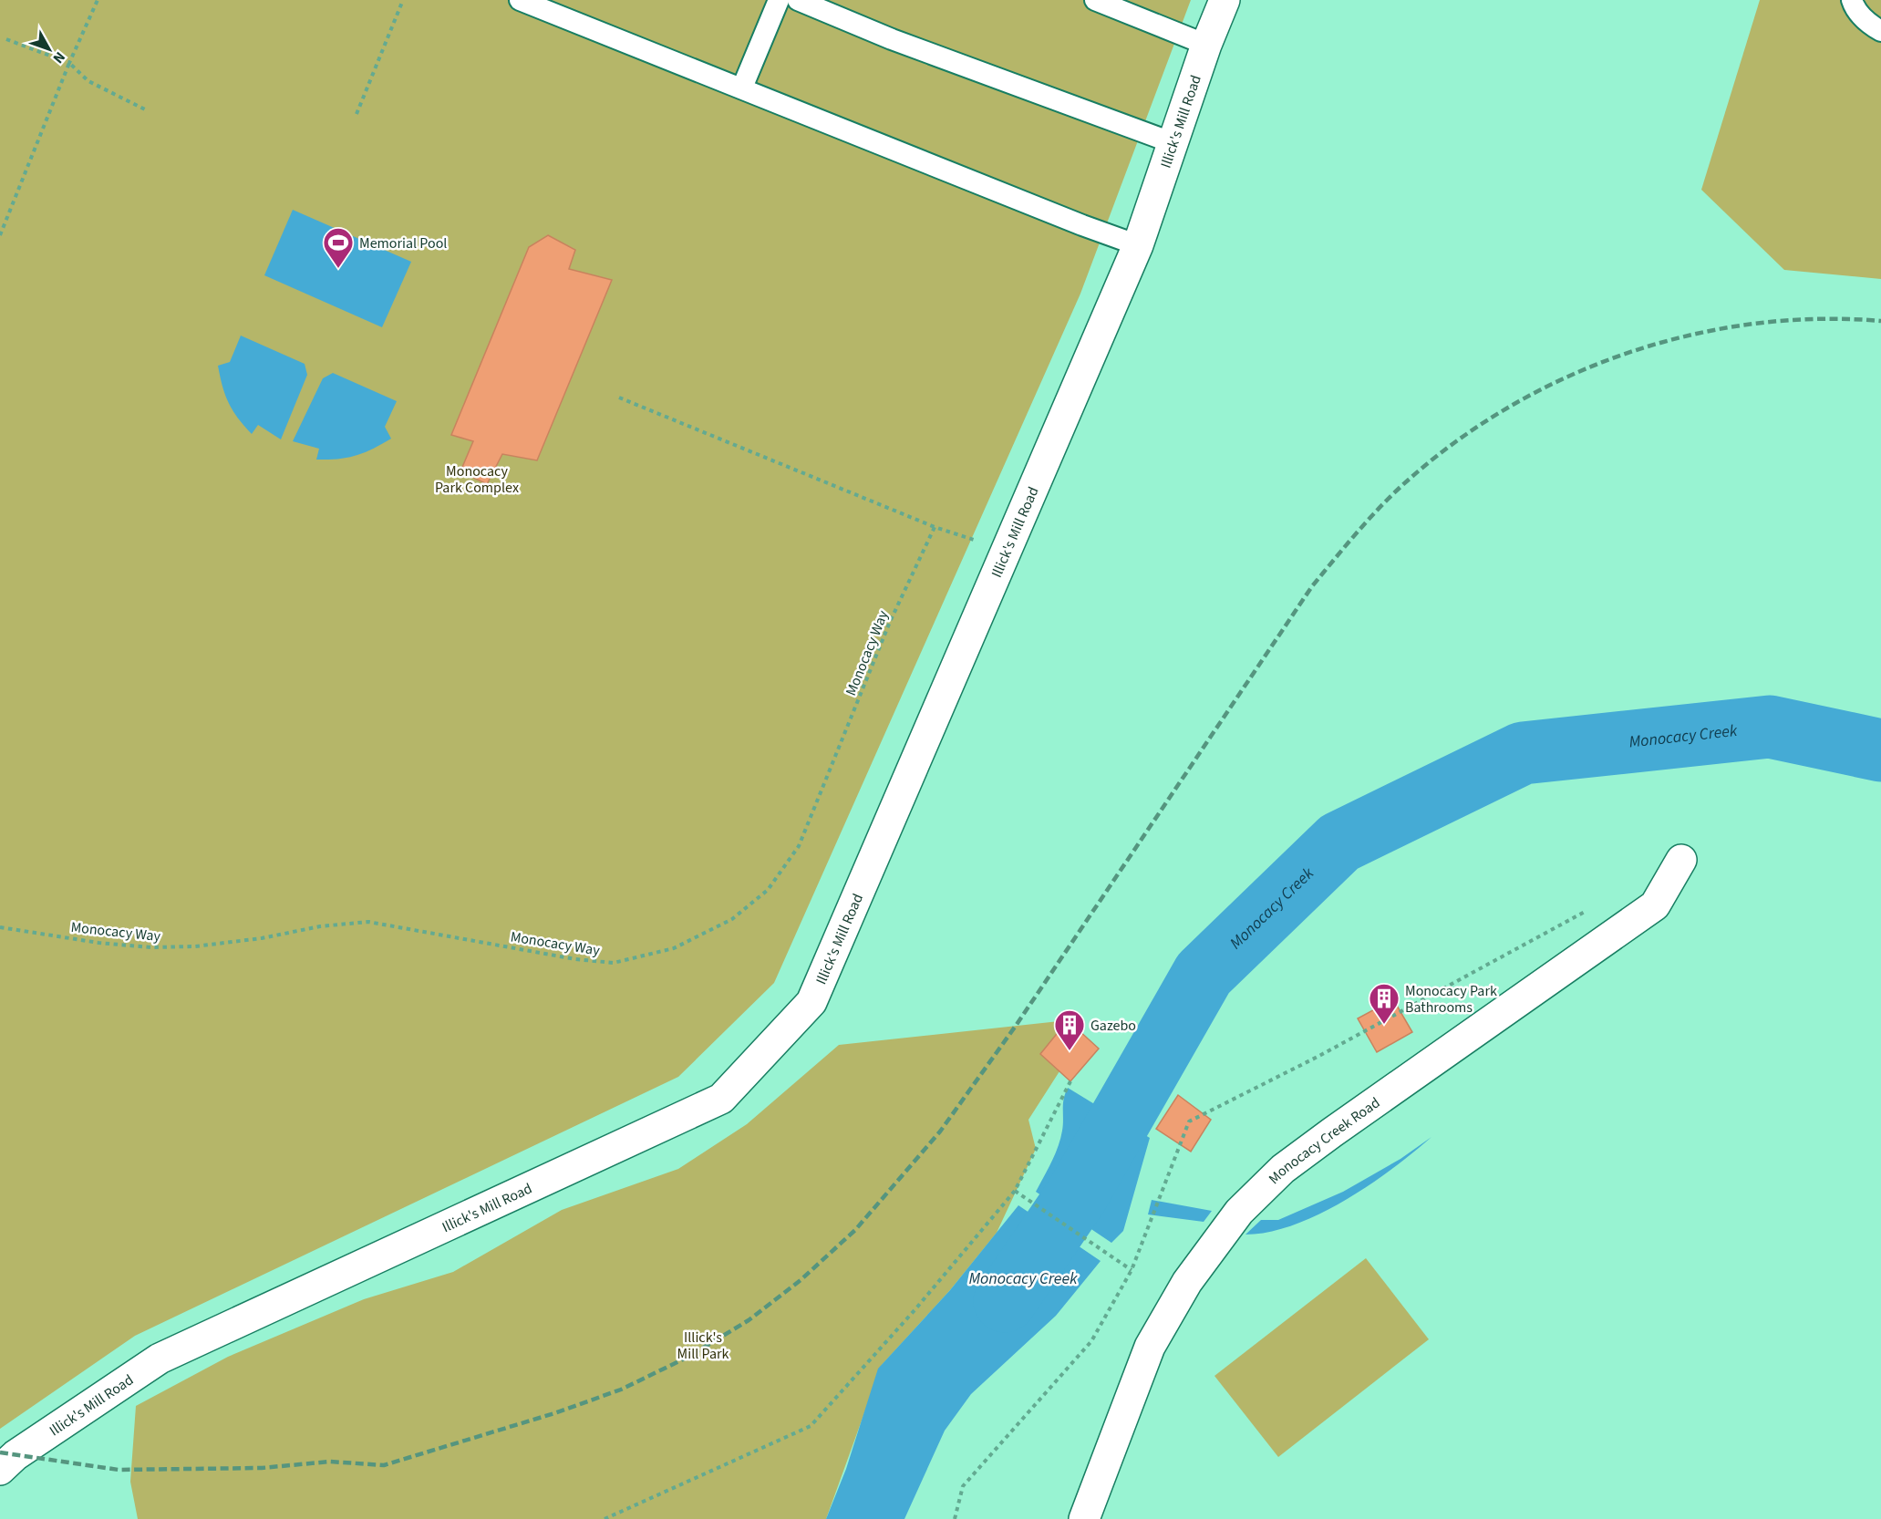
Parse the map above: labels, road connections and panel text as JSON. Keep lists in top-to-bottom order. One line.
{"streets":{"street":["Illick's Mill Road","Monocacy Creek Road"],"path":["Monocacy Way"]},"water":["Monocacy Creek"],"parks":["Monocacy Park Complex","Illick's Mill Park"],"places":{"sports":["Memorial Pool"],"building":["Monocacy Park Bathrooms","Gazebo"]},"north":"bottom right"}
